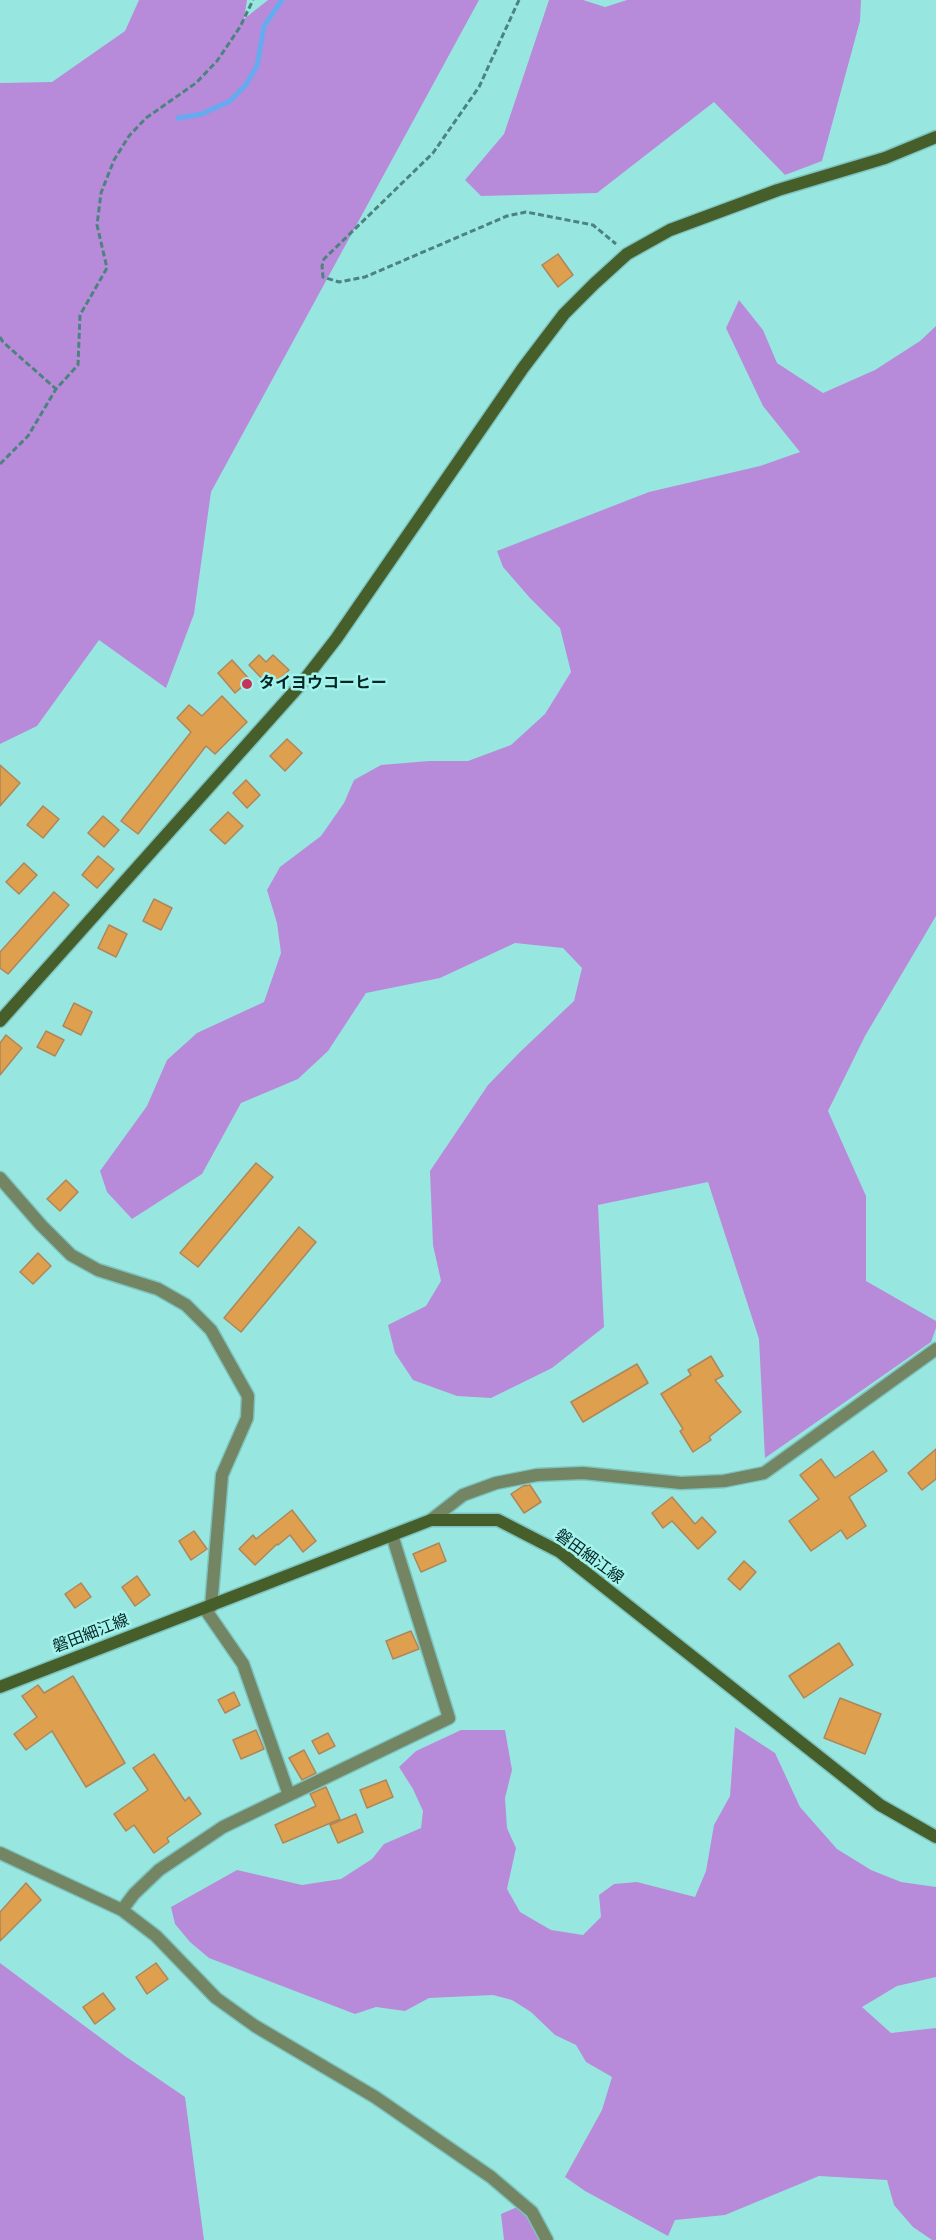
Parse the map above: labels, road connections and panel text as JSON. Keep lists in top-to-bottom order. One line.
{"streets":{"street":["磐田細江線"]},"places":["タイヨウコーヒー"]}
